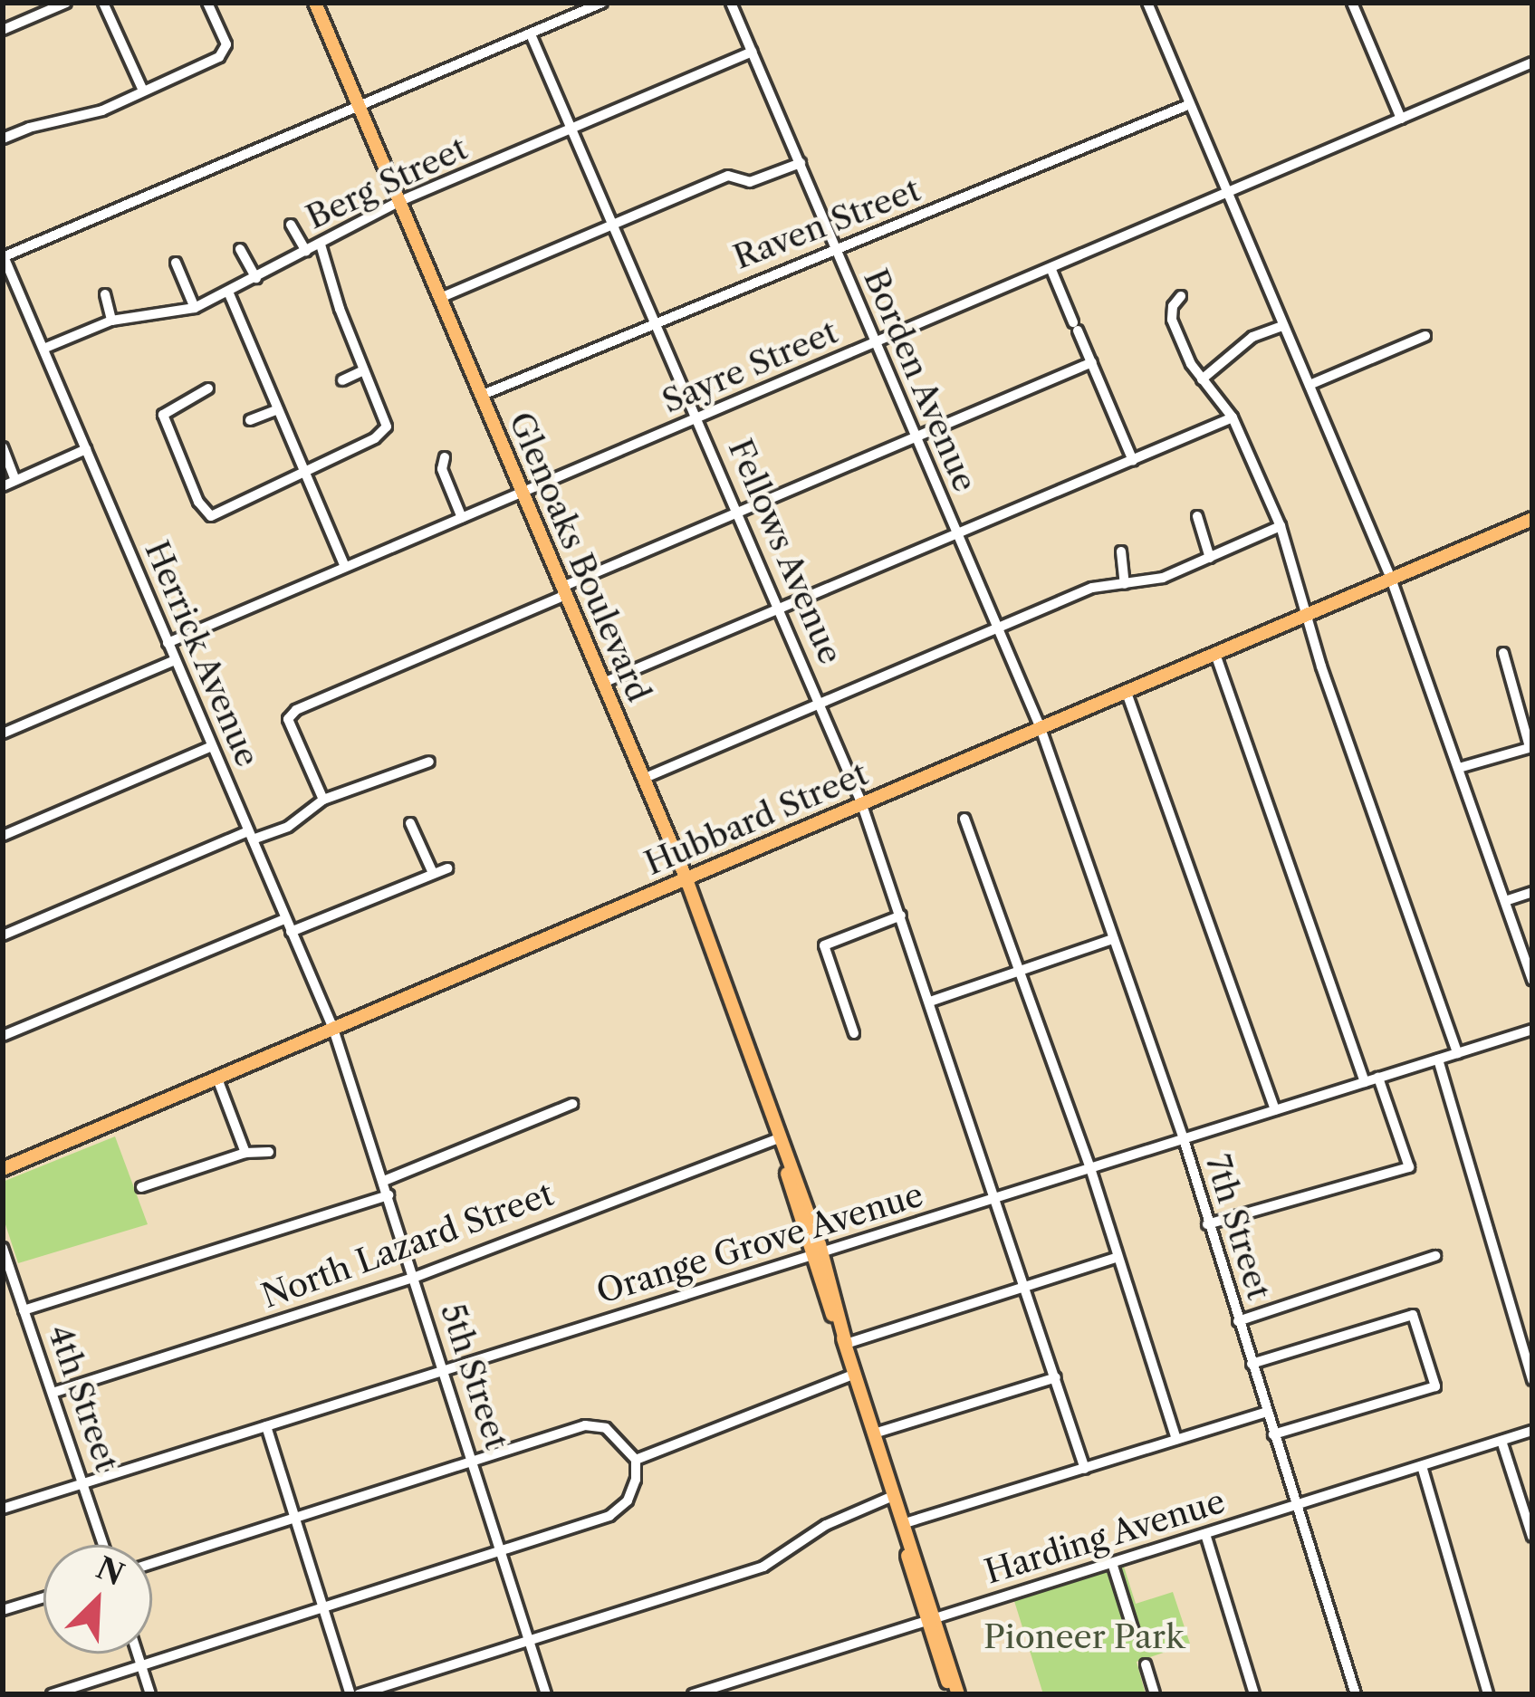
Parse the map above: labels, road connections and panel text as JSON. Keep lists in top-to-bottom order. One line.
{"streets":{"main road":["Glenoaks Boulevard","Hubbard Street"],"street":["Berg Street","Raven Street","Sayre Street","Borden Avenue","Fellows Avenue","Herrick Avenue","7th Street","Orange Grove Avenue","North Lazard Street","5th Street","4th Street","Harding Avenue"]},"crossings":[["Berg Street","Borden Avenue"],["Berg Street","Fellows Avenue"],["Berg Street","Glenoaks Boulevard"],["Berg Street","Herrick Avenue"],["Raven Street","Borden Avenue"],["Raven Street","Fellows Avenue"],["Raven Street","Glenoaks Boulevard"],["Sayre Street","Borden Avenue"],["Sayre Street","Fellows Avenue"],["Sayre Street","Glenoaks Boulevard"],["Sayre Street","Herrick Avenue"],["Borden Avenue","Hubbard Street"],["Borden Avenue","7th Street"],["Fellows Avenue","Hubbard Street"],["Fellows Avenue","Orange Grove Avenue"],["Glenoaks Boulevard","Hubbard Street"],["Glenoaks Boulevard","Orange Grove Avenue"],["Glenoaks Boulevard","North Lazard Street"],["Glenoaks Boulevard","Harding Avenue"],["Herrick Avenue","Hubbard Street"],["Herrick Avenue","5th Street"],["7th Street","Orange Grove Avenue"],["7th Street","Harding Avenue"],["Orange Grove Avenue","5th Street"],["Orange Grove Avenue","4th Street"],["North Lazard Street","5th Street"],["North Lazard Street","4th Street"]],"parks":["Pioneer Park"],"north":"top right"}
